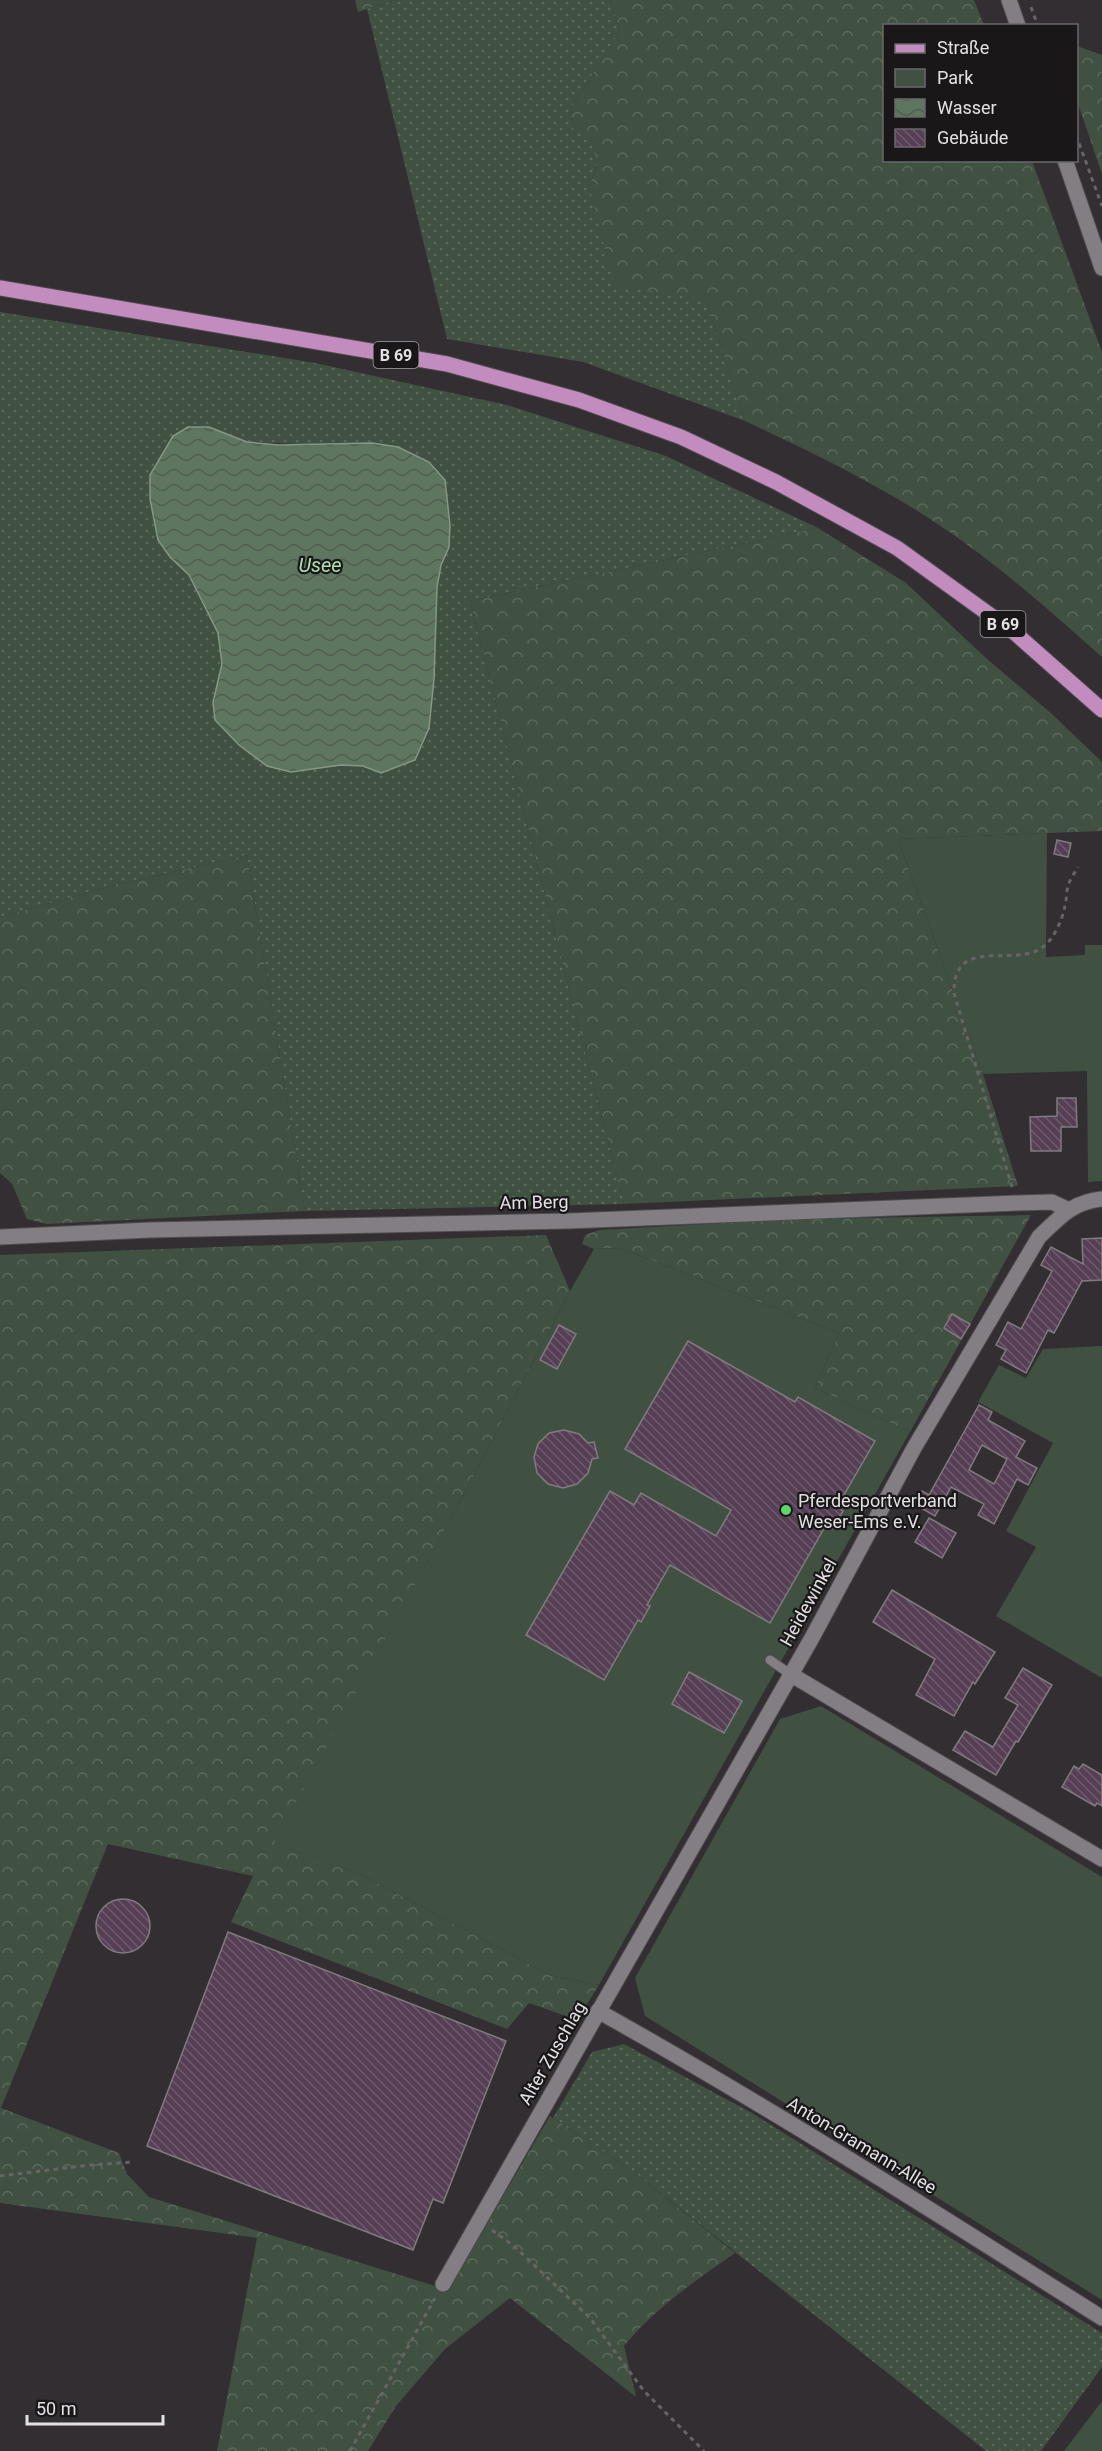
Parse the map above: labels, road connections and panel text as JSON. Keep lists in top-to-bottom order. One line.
{"streets":{"main road":["B 69"],"street":["Am Berg","Heidewinkel","Alter Zuschlag","Anton-Gramann-Allee"]},"crossings":[["Am Berg","Heidewinkel"],["Heidewinkel","Alter Zuschlag"],["Alter Zuschlag","Anton-Gramann-Allee"]],"water":["Usee"],"places":["Pferdesportverband Weser-Ems e.V."],"legend":["Straße","Park","Wasser","Gebäude"],"scale_bar":"50 m"}
